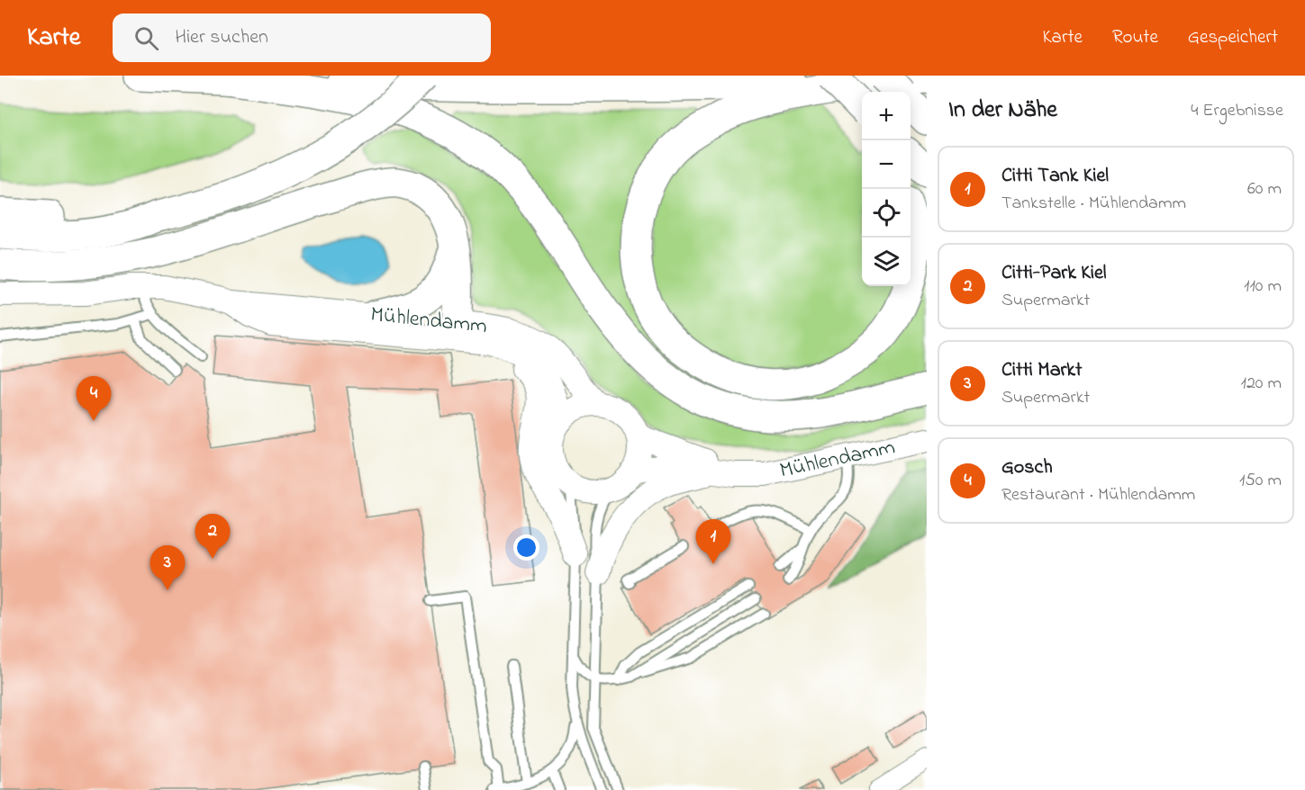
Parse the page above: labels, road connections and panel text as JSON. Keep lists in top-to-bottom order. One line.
{"streets":{"street":["Mühlendamm"]},"page":{"header":"Karte","search":"Hier suchen","nav":["Karte","Route","Gespeichert"],"heading":["In der Nähe","4 Ergebnisse"],"map_buttons":["+","−"],"list":[{"mark":"1","name":"Citti Tank Kiel","note":"Tankstelle · Mühlendamm","value":"60 m"},{"mark":"2","name":"Citti-Park Kiel","note":"Supermarkt","value":"110 m"},{"mark":"3","name":"Citti Markt","note":"Supermarkt","value":"120 m"},{"mark":"4","name":"Gosch","note":"Restaurant · Mühlendamm","value":"150 m"}],"pins":["4","2","1","3"]}}
